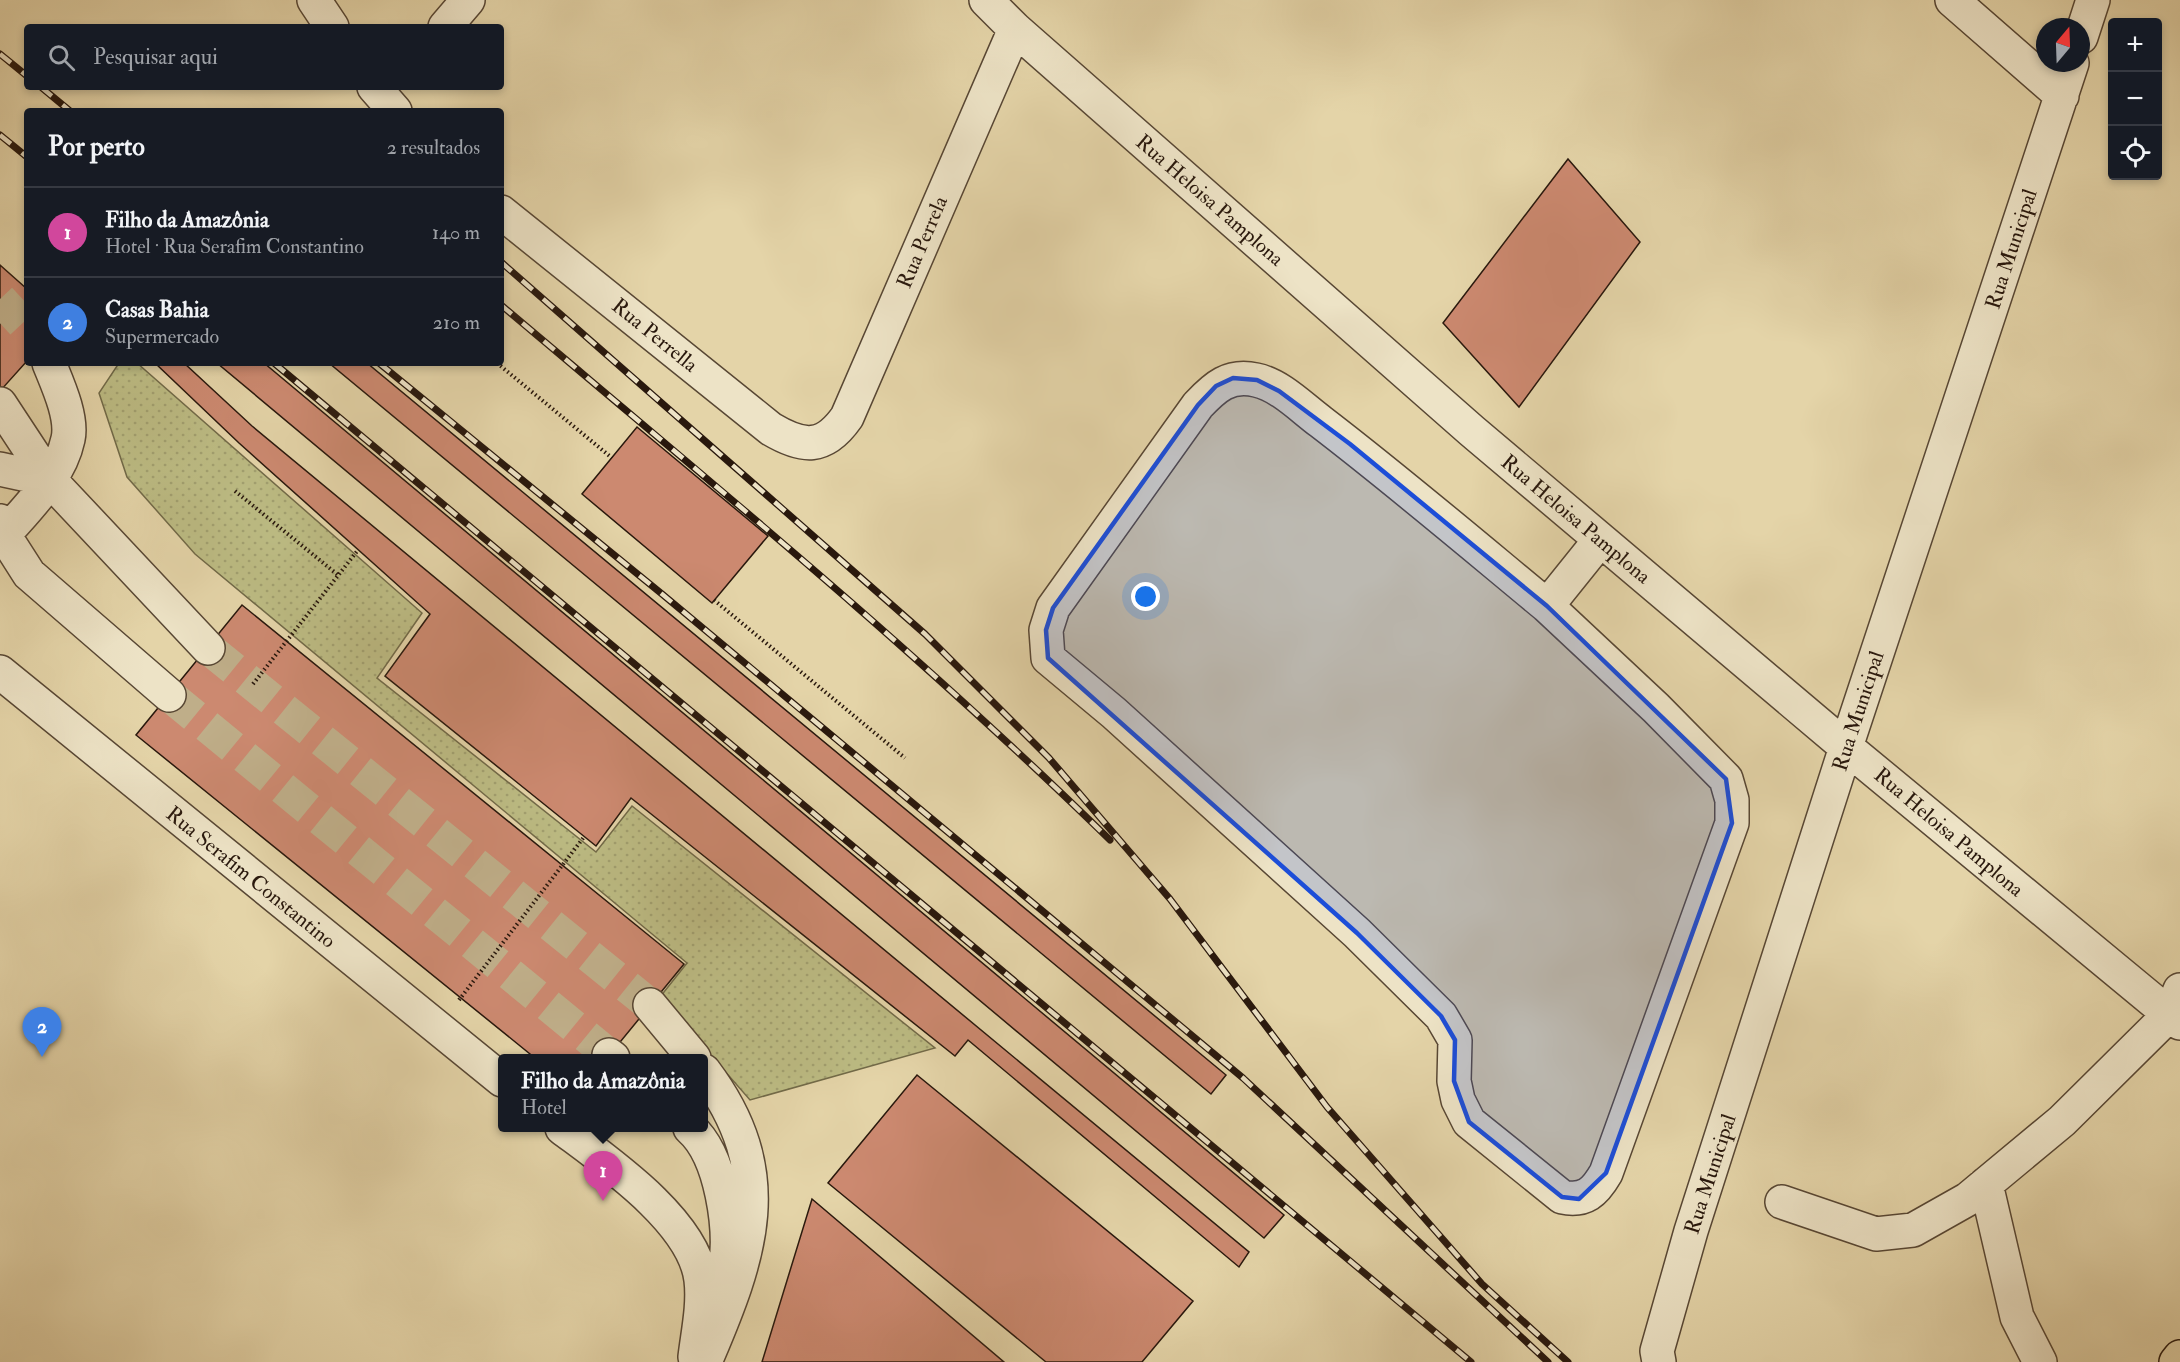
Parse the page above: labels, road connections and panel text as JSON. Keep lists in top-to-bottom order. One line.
{"streets":{"street":["Rua Heloisa Pamplona","Rua Perrela","Rua Municipal","Rua Perrella","Rua Serafim Constantino"]},"crossings":[["Rua Heloisa Pamplona","Rua Perrela"],["Rua Heloisa Pamplona","Rua Municipal"],["Rua Perrela","Rua Perrella"]],"north":"top","page":{"map_buttons":["+","−"],"search":"Pesquisar aqui","heading":["Por perto","2 resultados"],"list":[{"mark":"1","name":"Filho da Amazônia","note":"Hotel · Rua Serafim Constantino","value":"140 m"},{"mark":"2","name":"Casas Bahia","note":"Supermercado","value":"210 m"}],"pins":["2","1"],"popup":["Filho da Amazônia","Hotel"]}}
